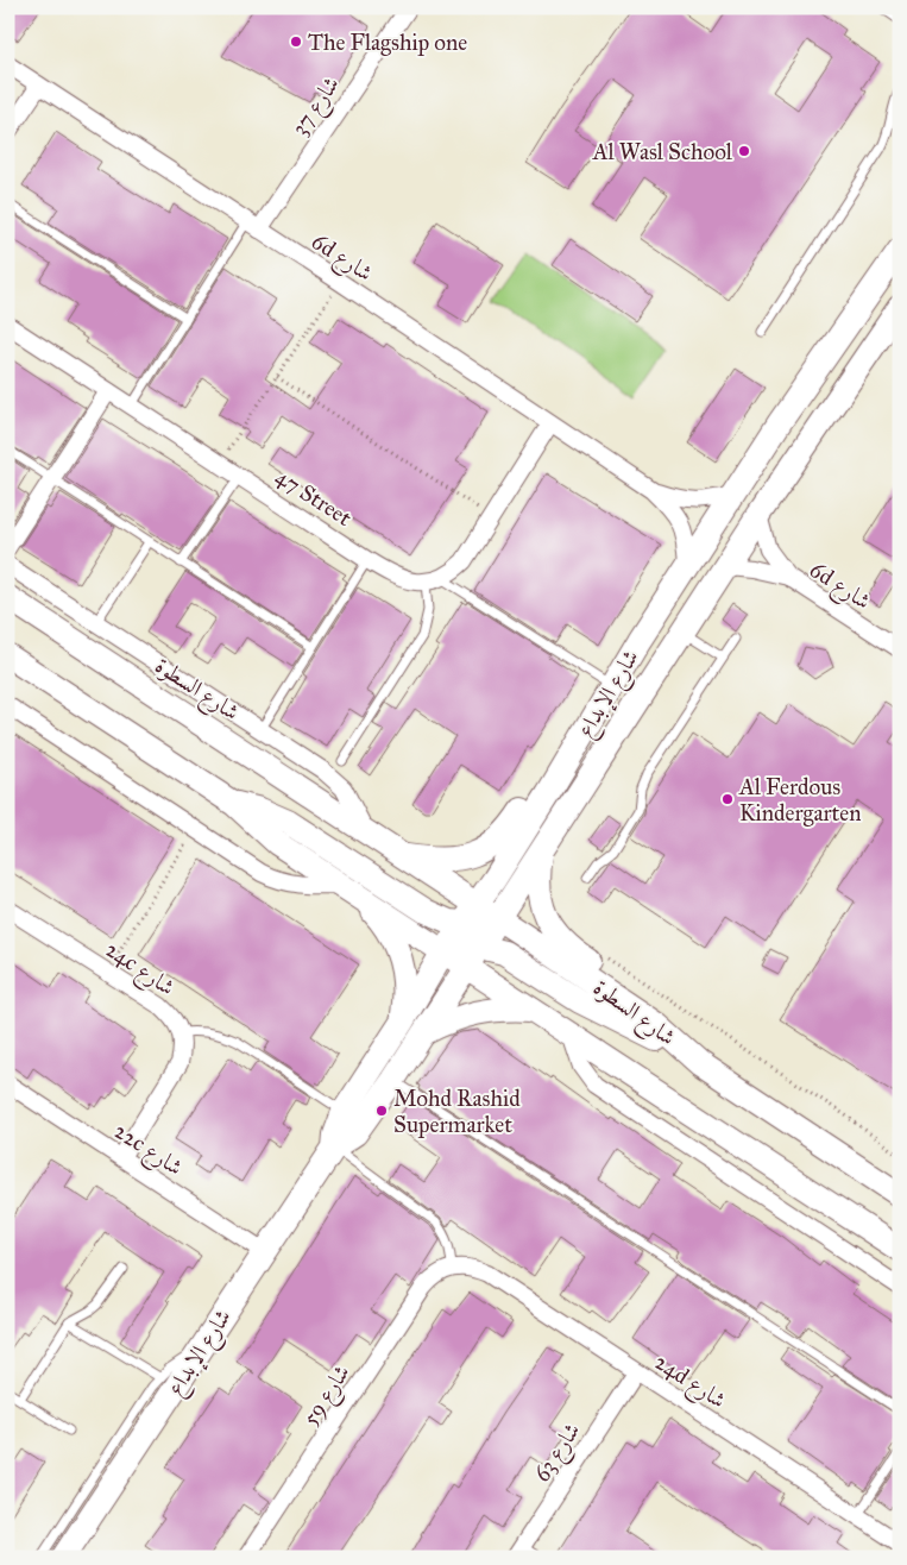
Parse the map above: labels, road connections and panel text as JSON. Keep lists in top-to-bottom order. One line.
{"streets":{"main road":["شارع السطوة","شارع الإبداع"],"street":["شارع 37","6d شارع","47 Street","24c شارع","22c شارع","24d شارع","شارع 59","شارع 63"]},"crossings":[["شارع 37","6d شارع"],["6d شارع","شارع الإبداع"],["شارع السطوة","شارع الإبداع"],["شارع الإبداع","22c شارع"],["24d شارع","شارع 59"],["24d شارع","شارع 63"]],"places":["The Flagship one","Al Wasl School","Al Ferdous Kindergarten","Mohd Rashid Supermarket"]}
